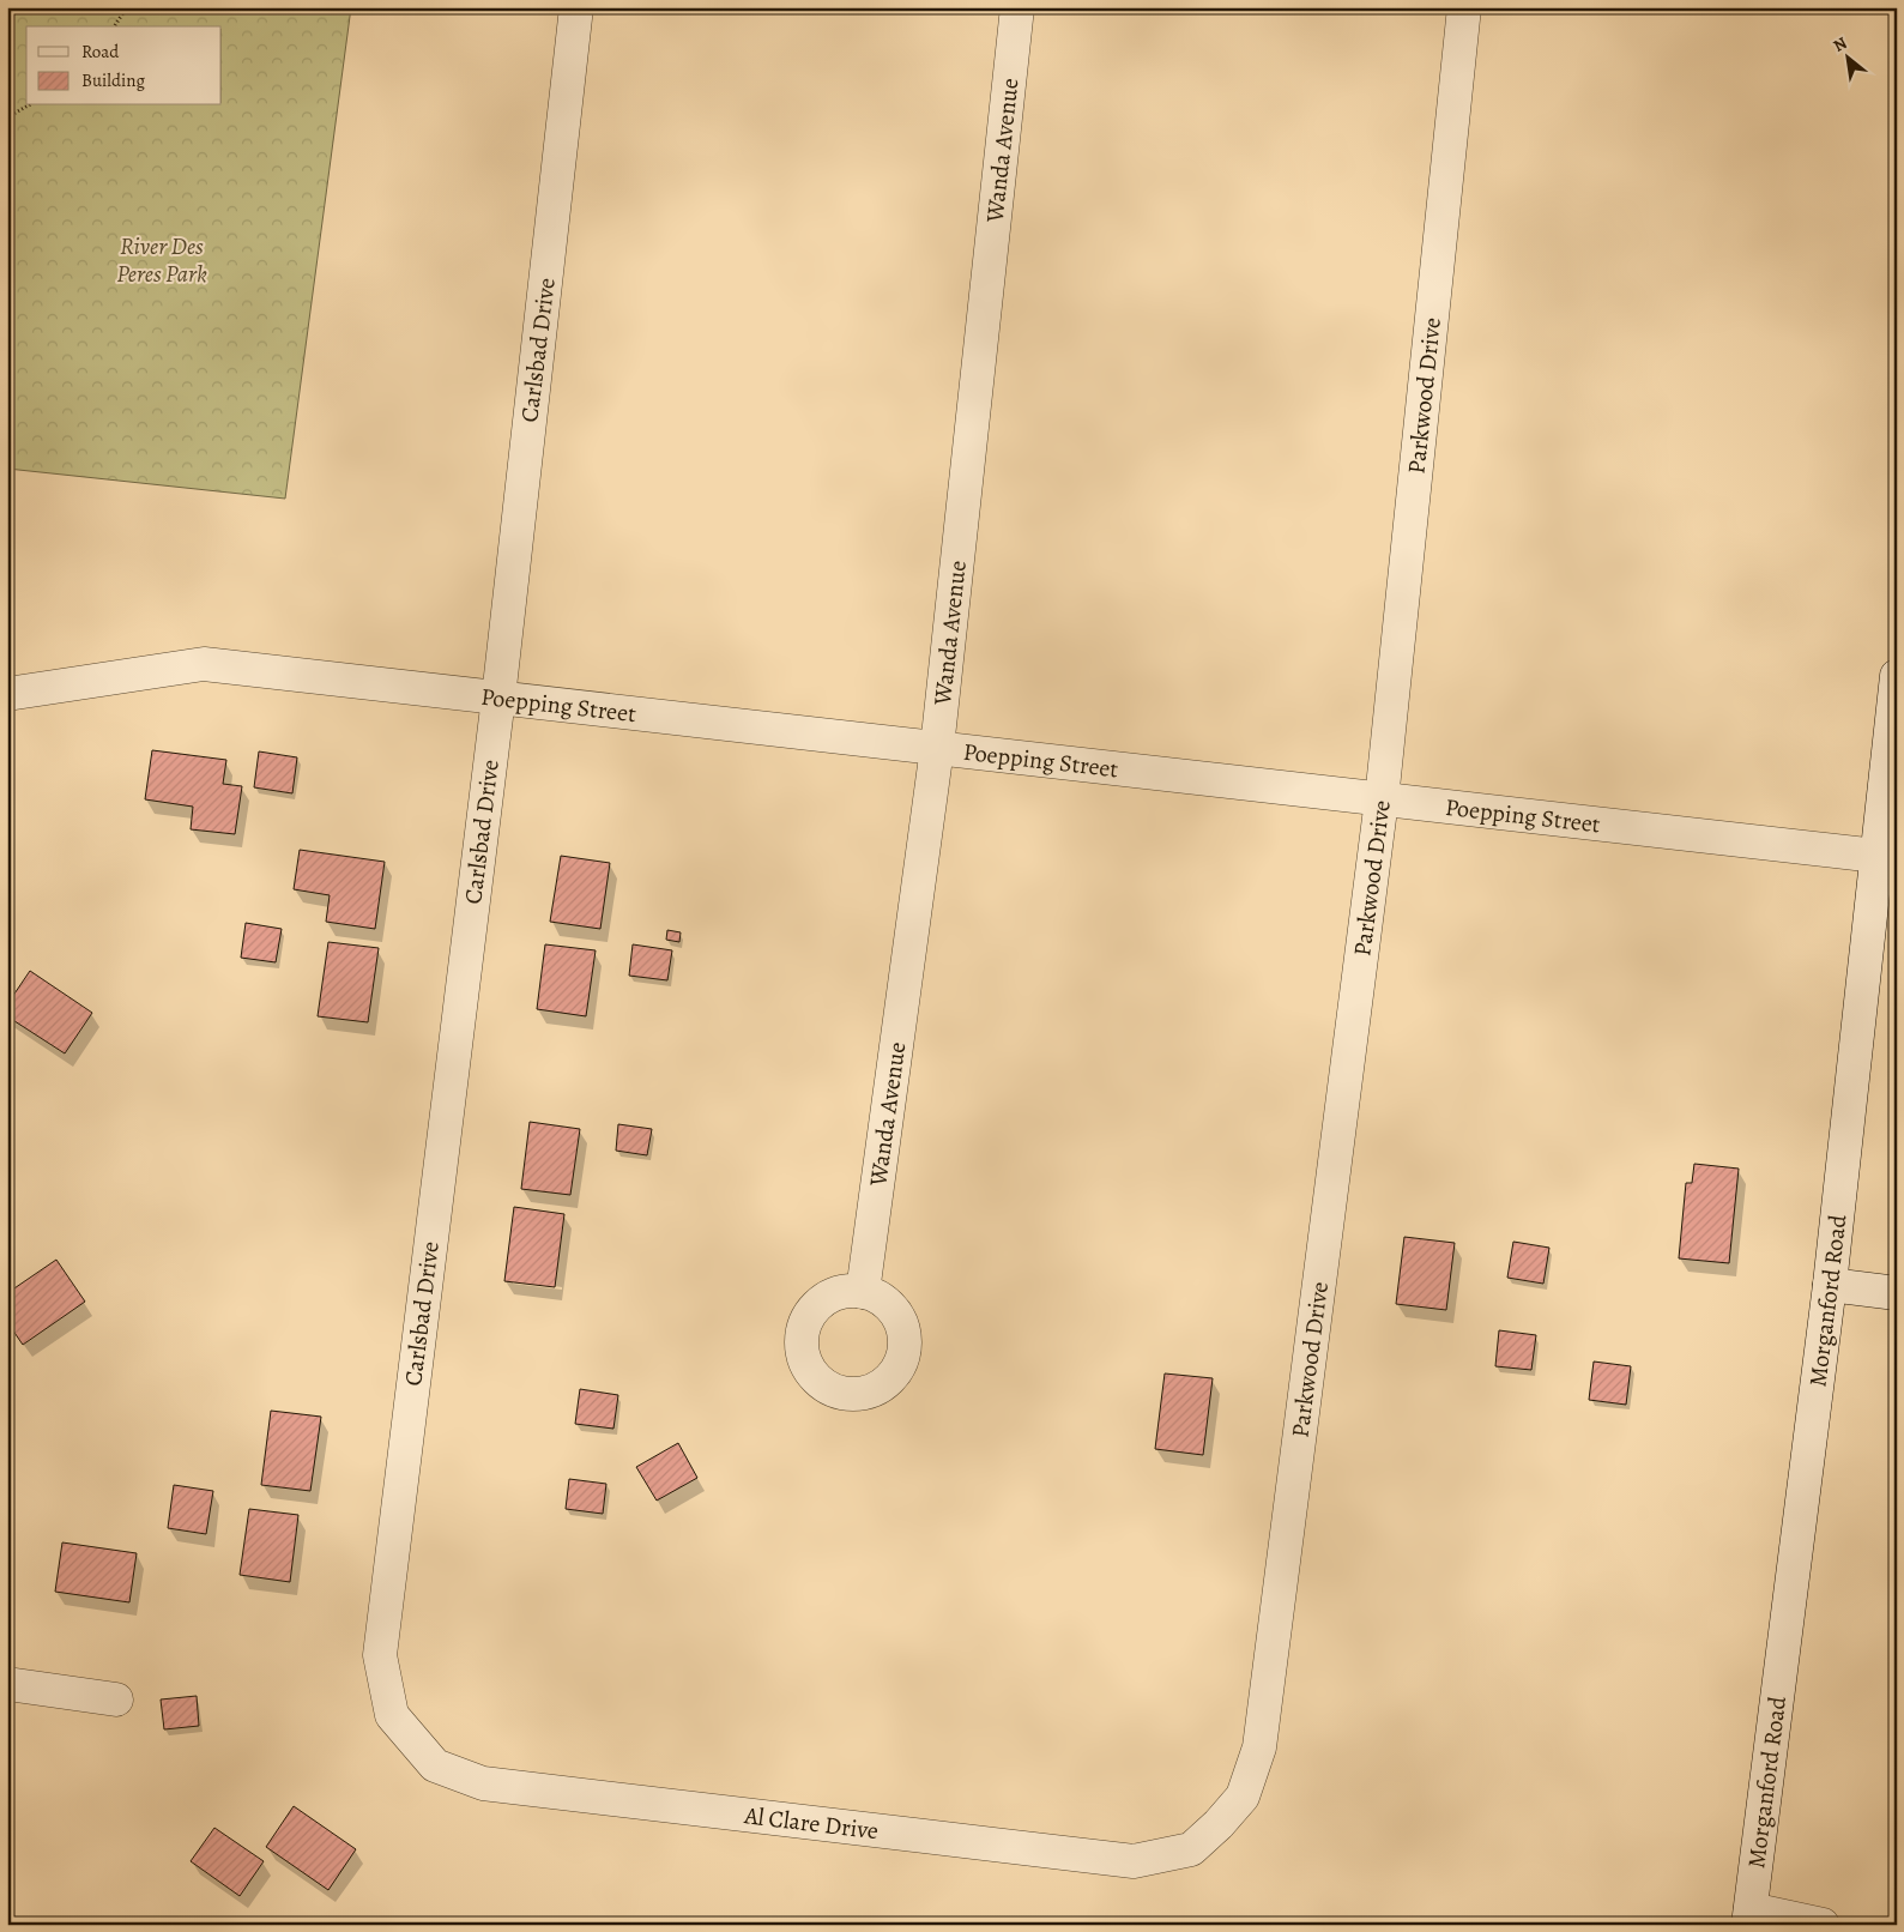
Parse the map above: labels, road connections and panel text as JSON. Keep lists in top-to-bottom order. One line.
{"streets":{"street":["Wanda Avenue","Carlsbad Drive","Parkwood Drive","Poepping Street","Morganford Road","Al Clare Drive"]},"crossings":[["Wanda Avenue","Poepping Street"],["Carlsbad Drive","Poepping Street"],["Carlsbad Drive","Al Clare Drive"],["Parkwood Drive","Poepping Street"],["Parkwood Drive","Al Clare Drive"],["Poepping Street","Morganford Road"]],"parks":["River Des Peres Park"],"legend":["Road","Building"],"north":"top left"}
